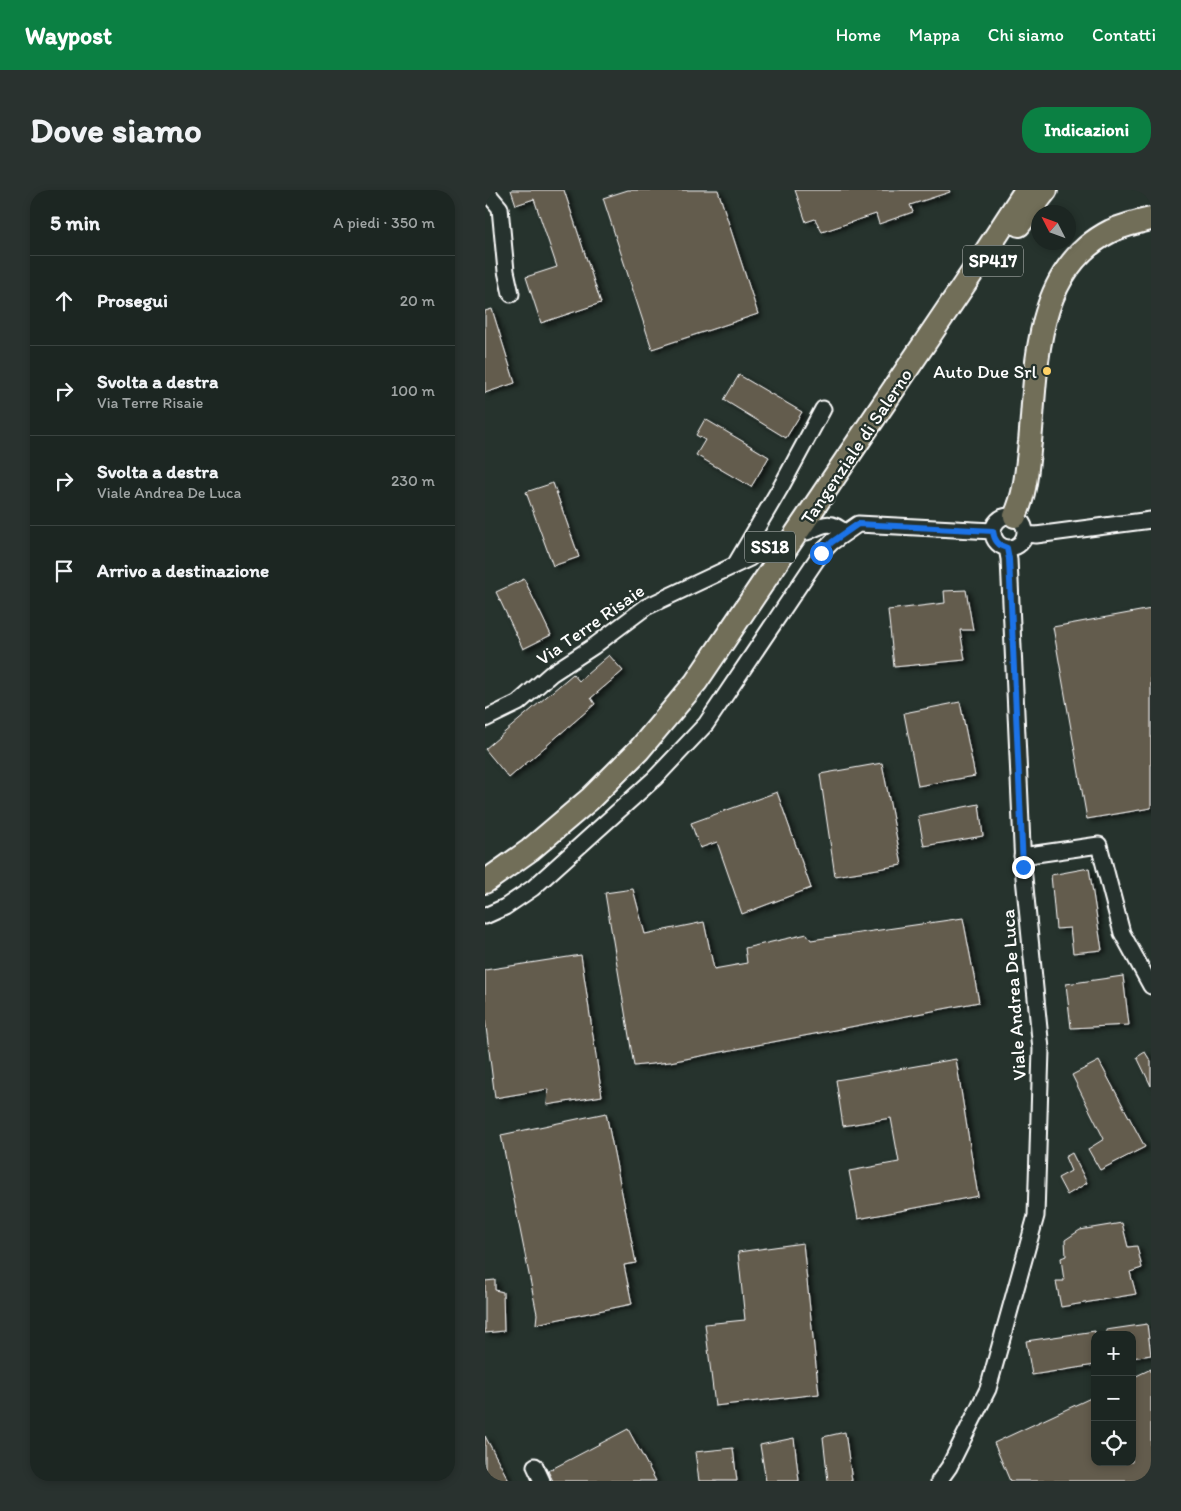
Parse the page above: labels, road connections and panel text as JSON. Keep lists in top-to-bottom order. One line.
{"streets":{"highway":["SP417","Tangenziale di Salerno","SS18"],"street":["Via Terre Risaie","Viale Andrea De Luca"]},"crossings":[["SP417","Tangenziale di Salerno"]],"places":["Auto Due Srl"],"north":"top left","page":{"header":"Waypost","nav":["Home","Mappa","Chi siamo","Contatti"],"buttons":"Indicazioni","title":"Dove siamo","heading":["5 min","A piedi · 350 m"],"list":[["Prosegui","20 m"],["Svolta a destra","Via Terre Risaie","100 m"],["Svolta a destra","Viale Andrea De Luca","230 m"],"Arrivo a destinazione"],"map_buttons":["+","−"]}}
